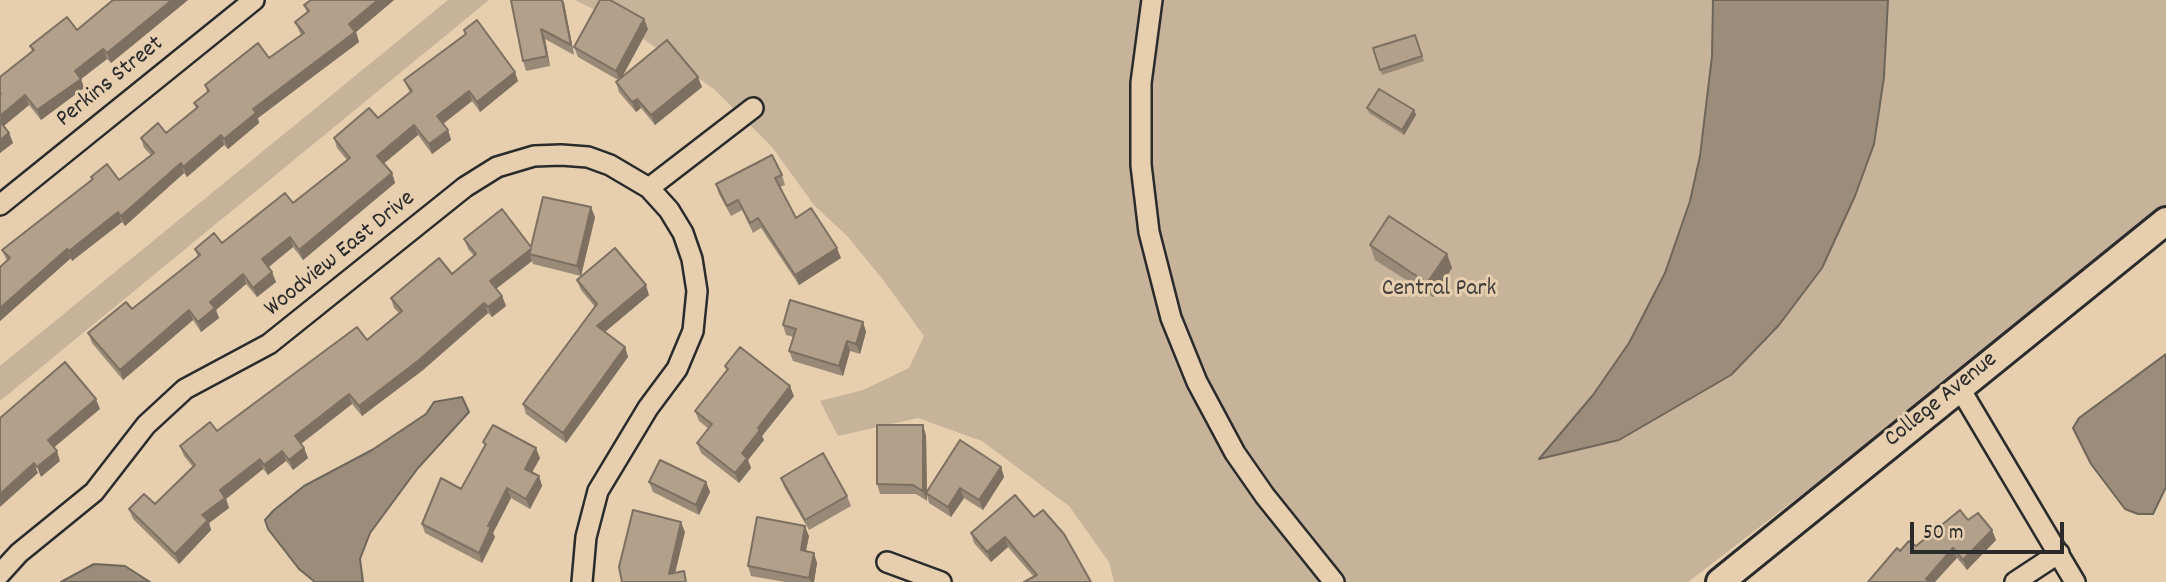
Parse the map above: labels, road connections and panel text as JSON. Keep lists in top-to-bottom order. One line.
{"streets":{"main road":["College Avenue"],"street":["Perkins Street","Woodview East Drive"]},"parks":["Central Park"],"scale_bar":"50 m"}
